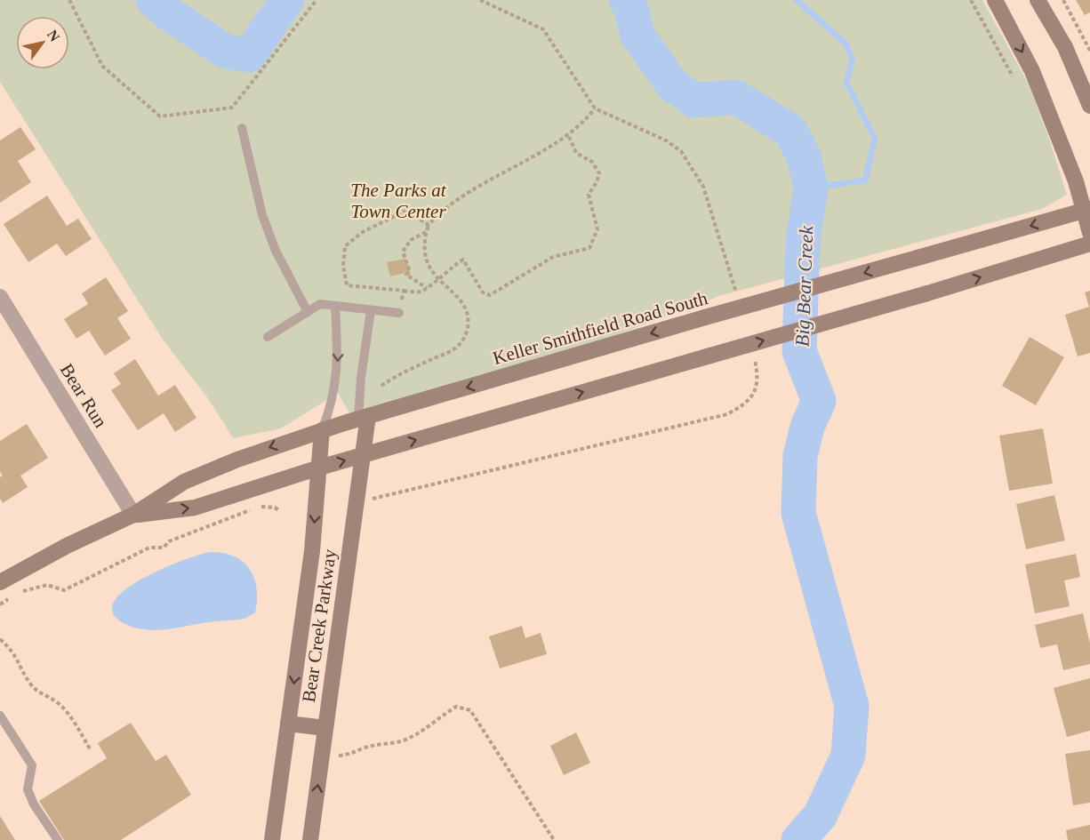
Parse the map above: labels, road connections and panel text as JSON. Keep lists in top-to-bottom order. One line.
{"streets":{"main road":["Keller Smithfield Road South","Bear Creek Parkway"],"street":["Bear Run"]},"crossings":[["Keller Smithfield Road South","Bear Run"],["Keller Smithfield Road South","Bear Creek Parkway"]],"water":["Big Bear Creek"],"parks":["The Parks at Town Center"],"north":"top right"}
